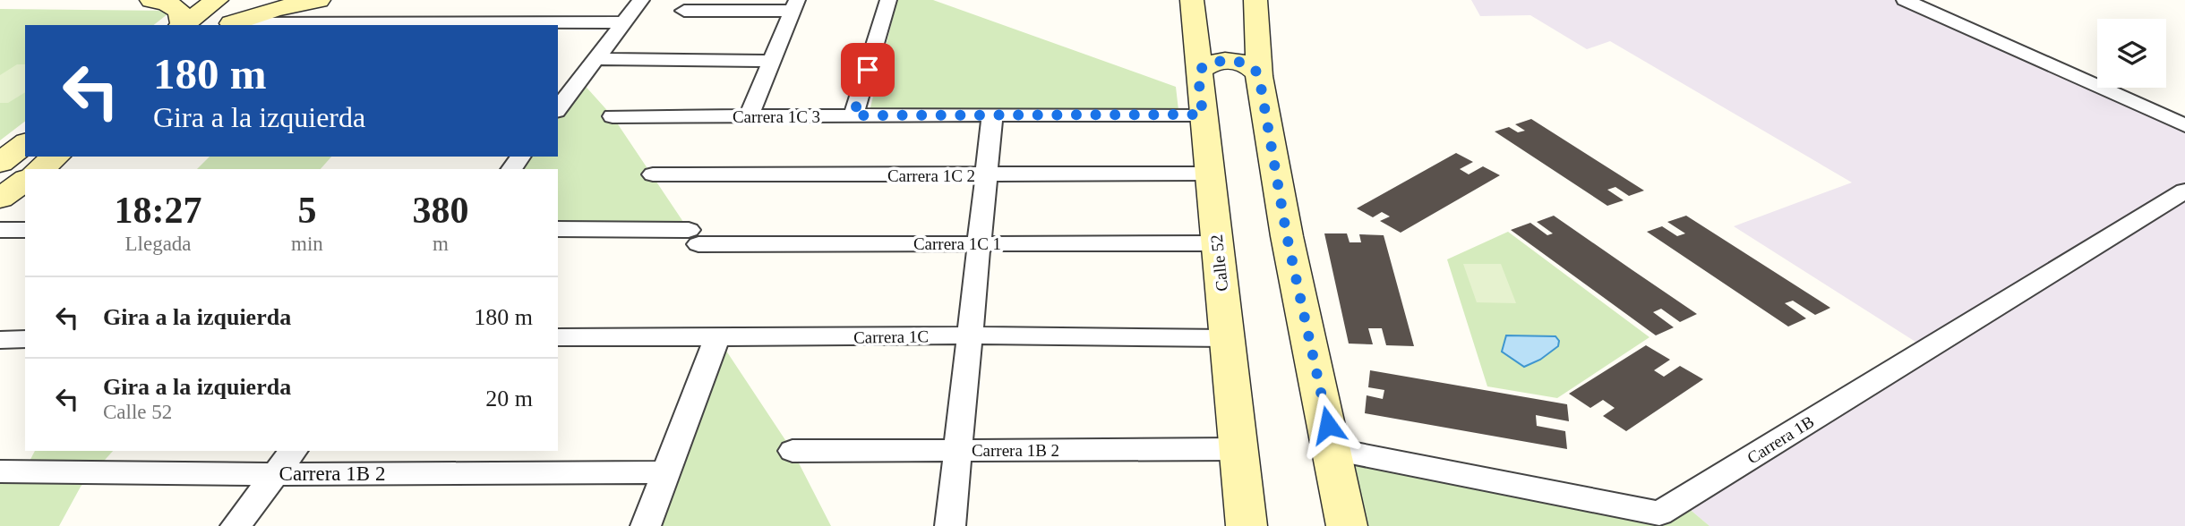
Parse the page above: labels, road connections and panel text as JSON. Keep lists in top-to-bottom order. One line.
{"streets":{"main road":["Calle 52"],"street":["Carrera 1C 3","Carrera 1C 2","Carrera 1C 1","Carrera 1C","Carrera 1B","Carrera 1B 2"]},"crossings":[["Carrera 1C 3","Calle 52"],["Carrera 1C 2","Calle 52"],["Carrera 1C 1","Calle 52"],["Calle 52","Carrera 1C"],["Calle 52","Carrera 1B 2"]],"page":{"turn":["180 m","Gira a la izquierda"],"eta":["18:27","Llegada","5","min","380","m"],"list":[{"name":"Gira a la izquierda","value":"180 m"},{"name":"Gira a la izquierda","note":"Calle 52","value":"20 m"}]}}
